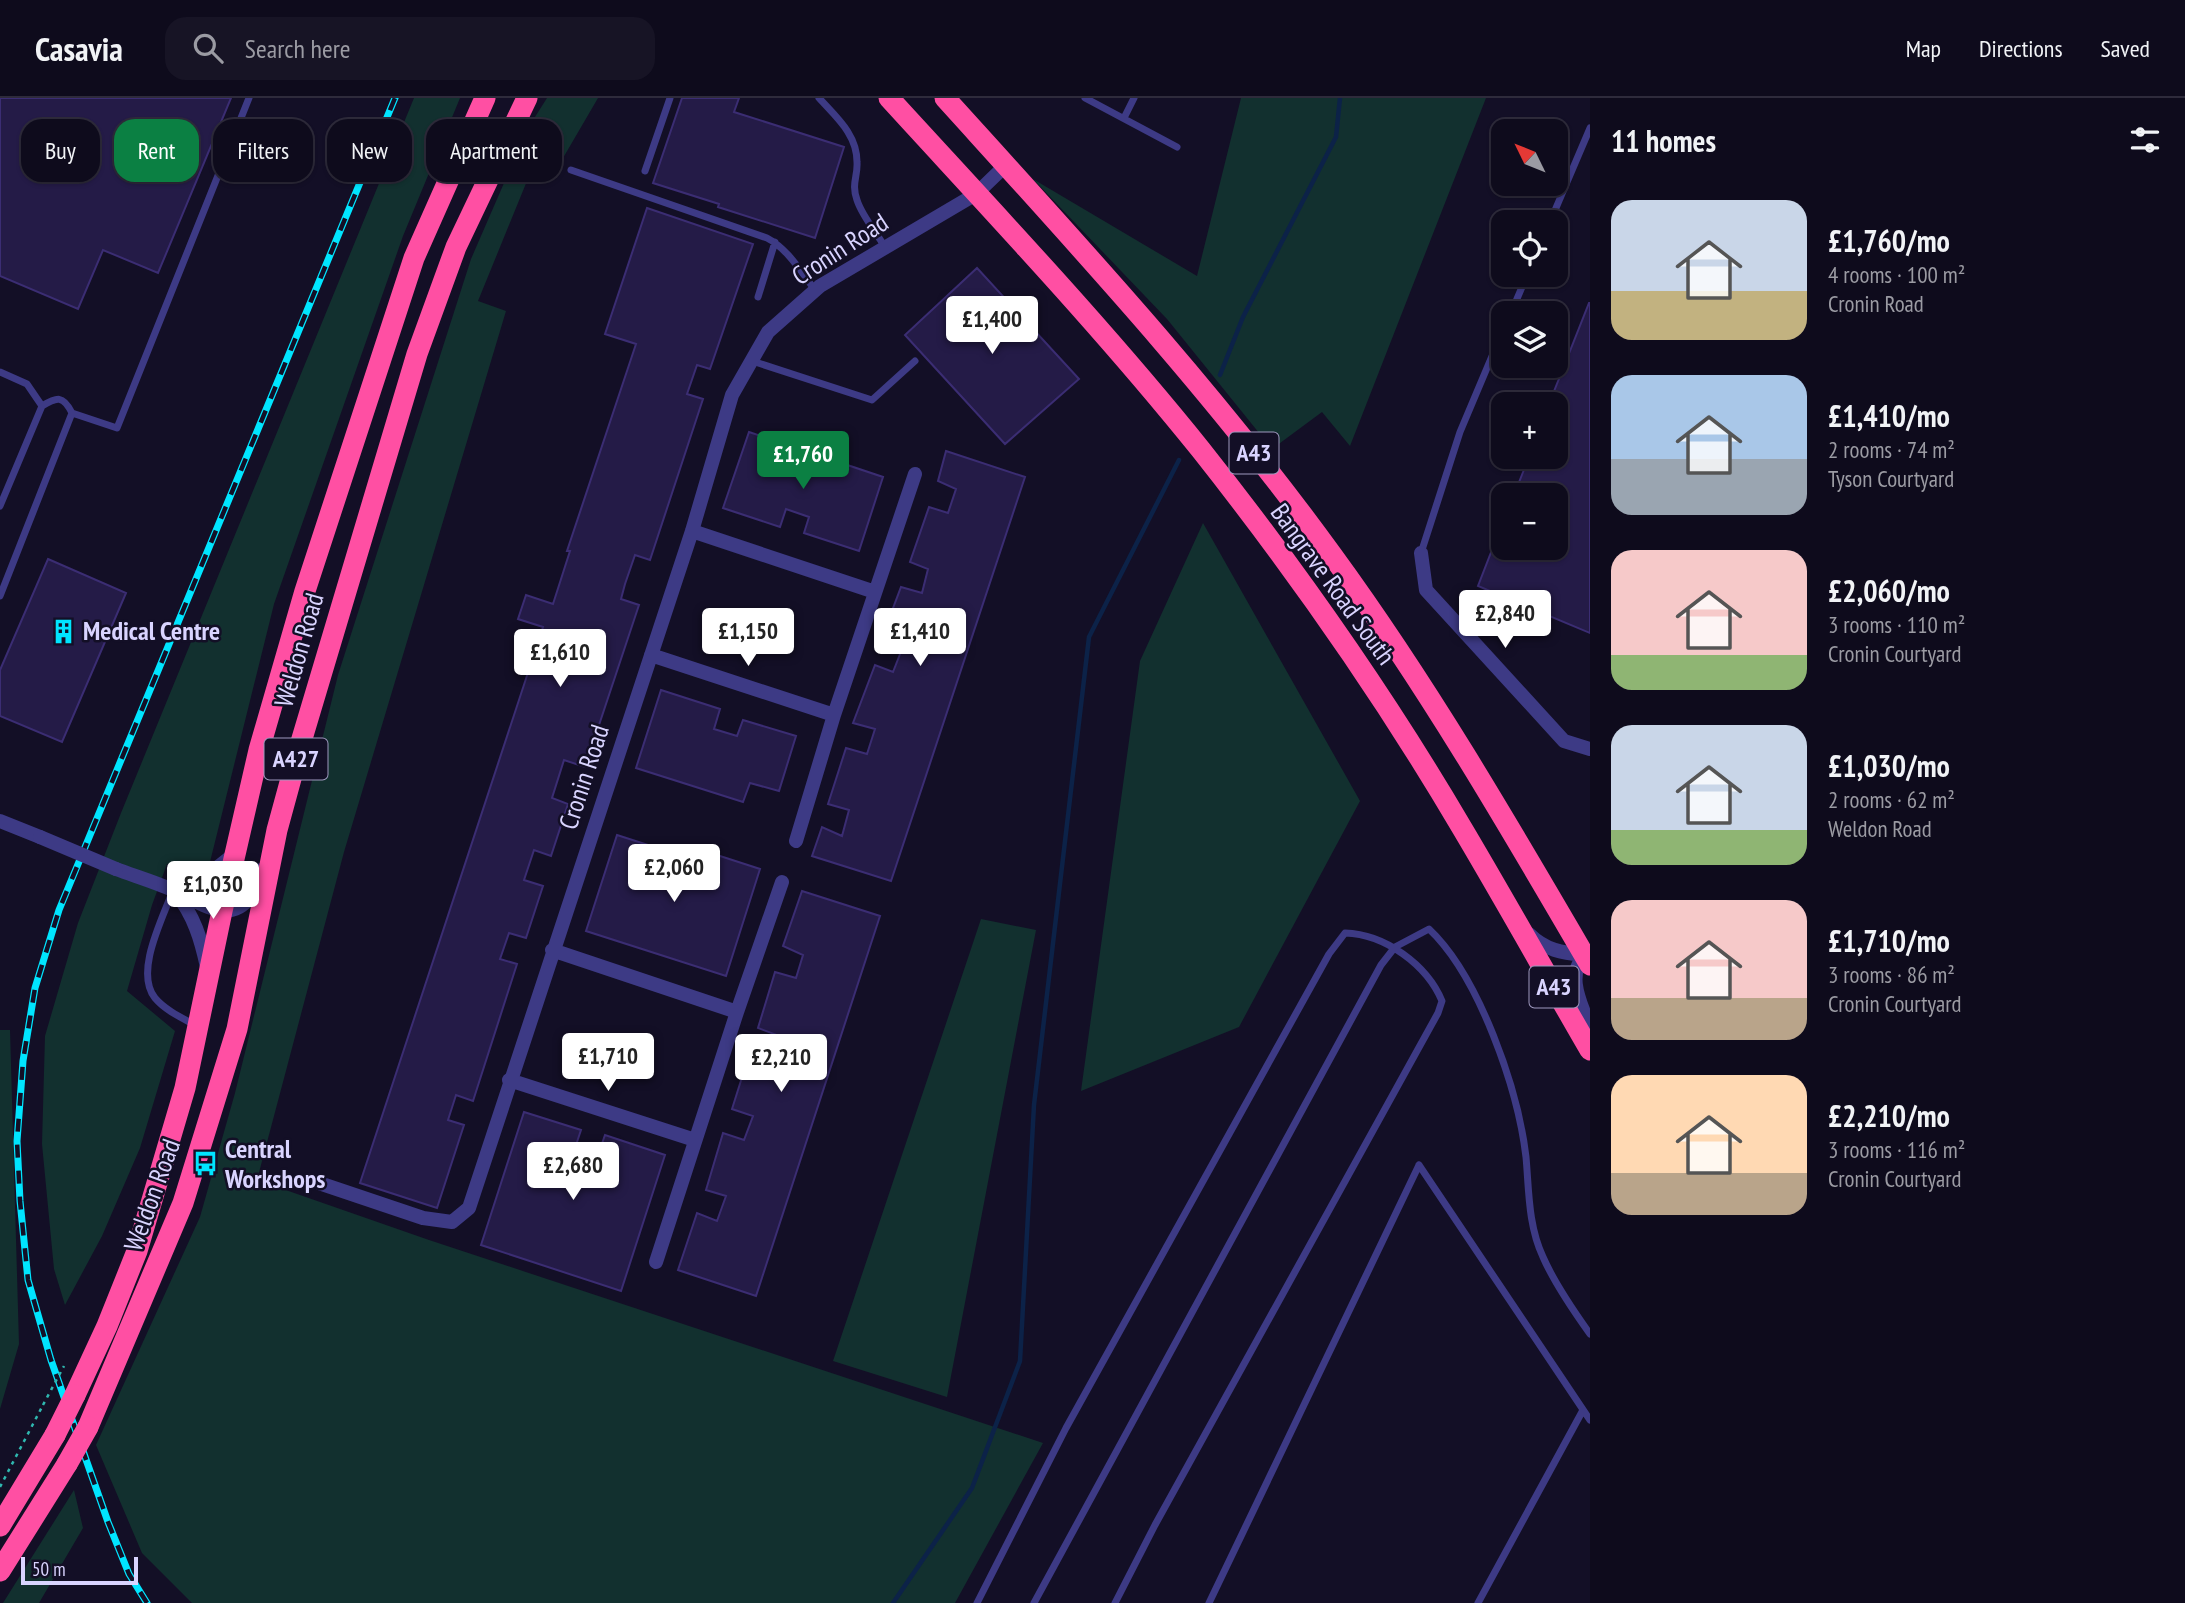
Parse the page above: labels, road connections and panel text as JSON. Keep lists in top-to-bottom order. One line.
{"streets":{"highway":["A43","Bangrave Road South","Weldon Road","A427"],"street":["Cronin Road"]},"crossings":[["Cronin Road","Bangrave Road South"]],"places":{"building":["Medical Centre"],"bus stop":["Central Workshops"]},"scale_bar":"50 m","north":"top left","page":{"header":"Casavia","search":"Search here","nav":["Map","Directions","Saved"],"heading":"11 homes","map_buttons":["+","−"],"chip":["Buy","Rent","Filters","New","Apartment"],"list":[{"name":"£1,760/mo","note":"4 rooms · 100 m² · Cronin Road"},{"name":"£1,410/mo","note":"2 rooms · 74 m² · Tyson Courtyard"},{"name":"£2,060/mo","note":"3 rooms · 110 m² · Cronin Courtyard"},{"name":"£1,030/mo","note":"2 rooms · 62 m² · Weldon Road"},{"name":"£1,710/mo","note":"3 rooms · 86 m² · Cronin Courtyard"},{"name":"£2,210/mo","note":"3 rooms · 116 m² · Cronin Courtyard"}],"price":["£1,400","£1,760","£2,840","£1,150","£1,410","£1,610","£2,060","£1,030","£1,710","£2,210","£2,680"],"scale":"50 m"}}
